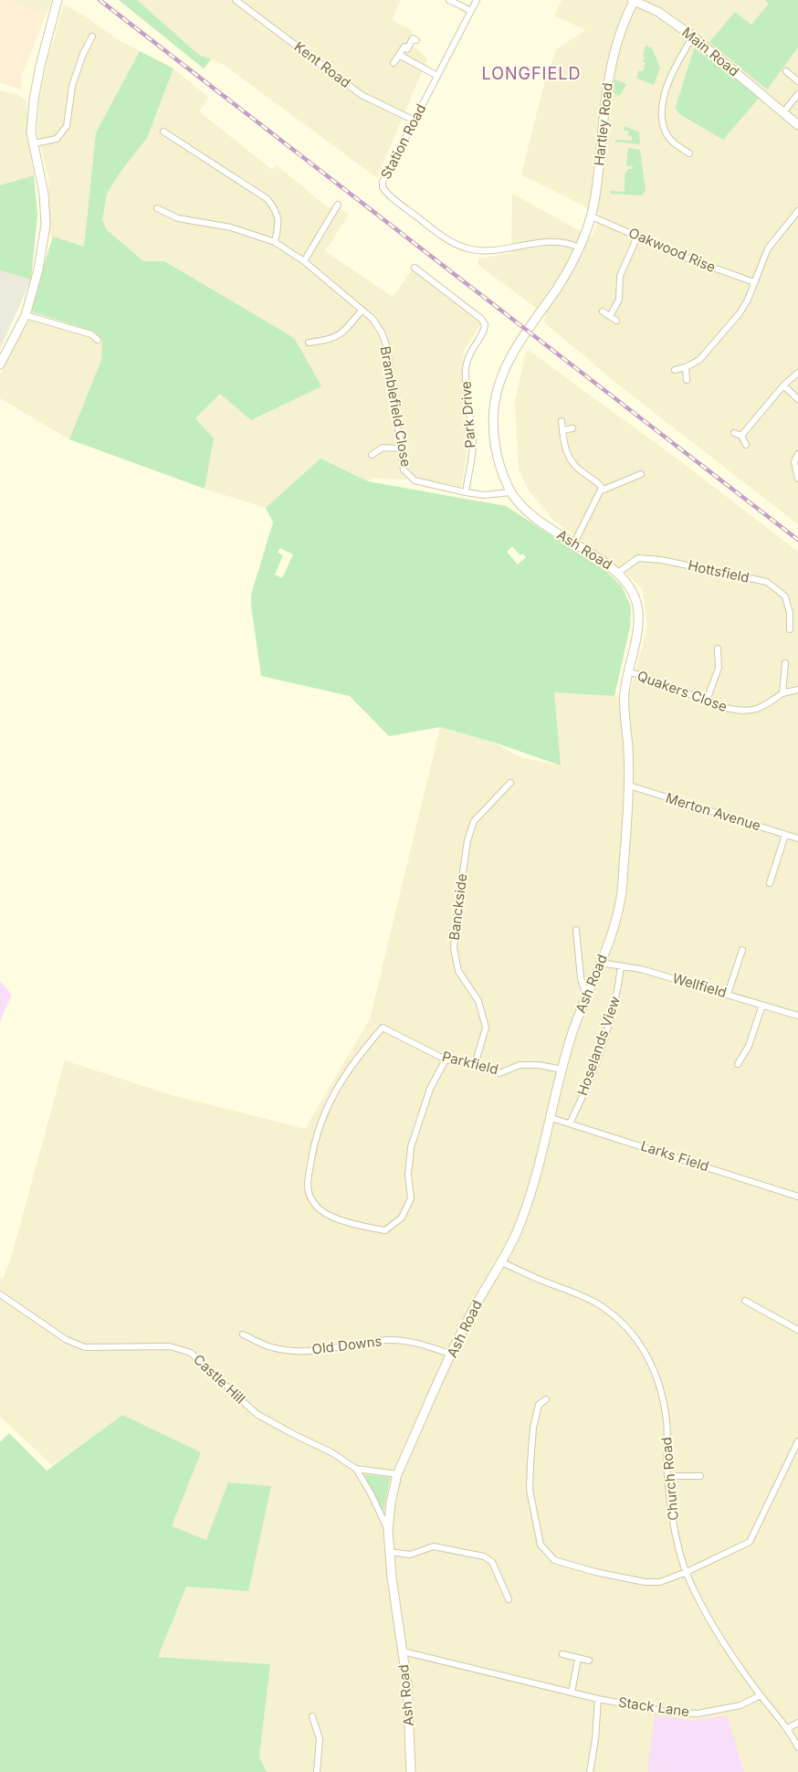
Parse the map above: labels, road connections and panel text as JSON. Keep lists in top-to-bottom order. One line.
{"streets":{"street":["Main Road","Kent Road","Hartley Road","Station Road","Oakwood Rise","Bramblefield Close","Park Drive","Ash Road","Hottsfield","Quakers Close","Merton Avenue","Banckside","Wellfield","Hoselands View","Parkfield","Larks Field","Old Downs","Castle Hill","Church Road","Stack Lane"]},"crossings":[["Main Road","Hartley Road"],["Kent Road","Station Road"],["Hartley Road","Station Road"],["Hartley Road","Oakwood Rise"],["Hartley Road","Ash Road"],["Station Road","Ash Road"],["Bramblefield Close","Park Drive"],["Bramblefield Close","Ash Road"],["Ash Road","Hottsfield"],["Ash Road","Quakers Close"],["Ash Road","Merton Avenue"],["Ash Road","Wellfield"],["Ash Road","Parkfield"],["Ash Road","Larks Field"],["Ash Road","Old Downs"],["Ash Road","Castle Hill"],["Ash Road","Church Road"],["Ash Road","Stack Lane"],["Banckside","Parkfield"],["Wellfield","Hoselands View"],["Hoselands View","Larks Field"],["Church Road","Stack Lane"]],"districts":["LONGFIELD"]}
